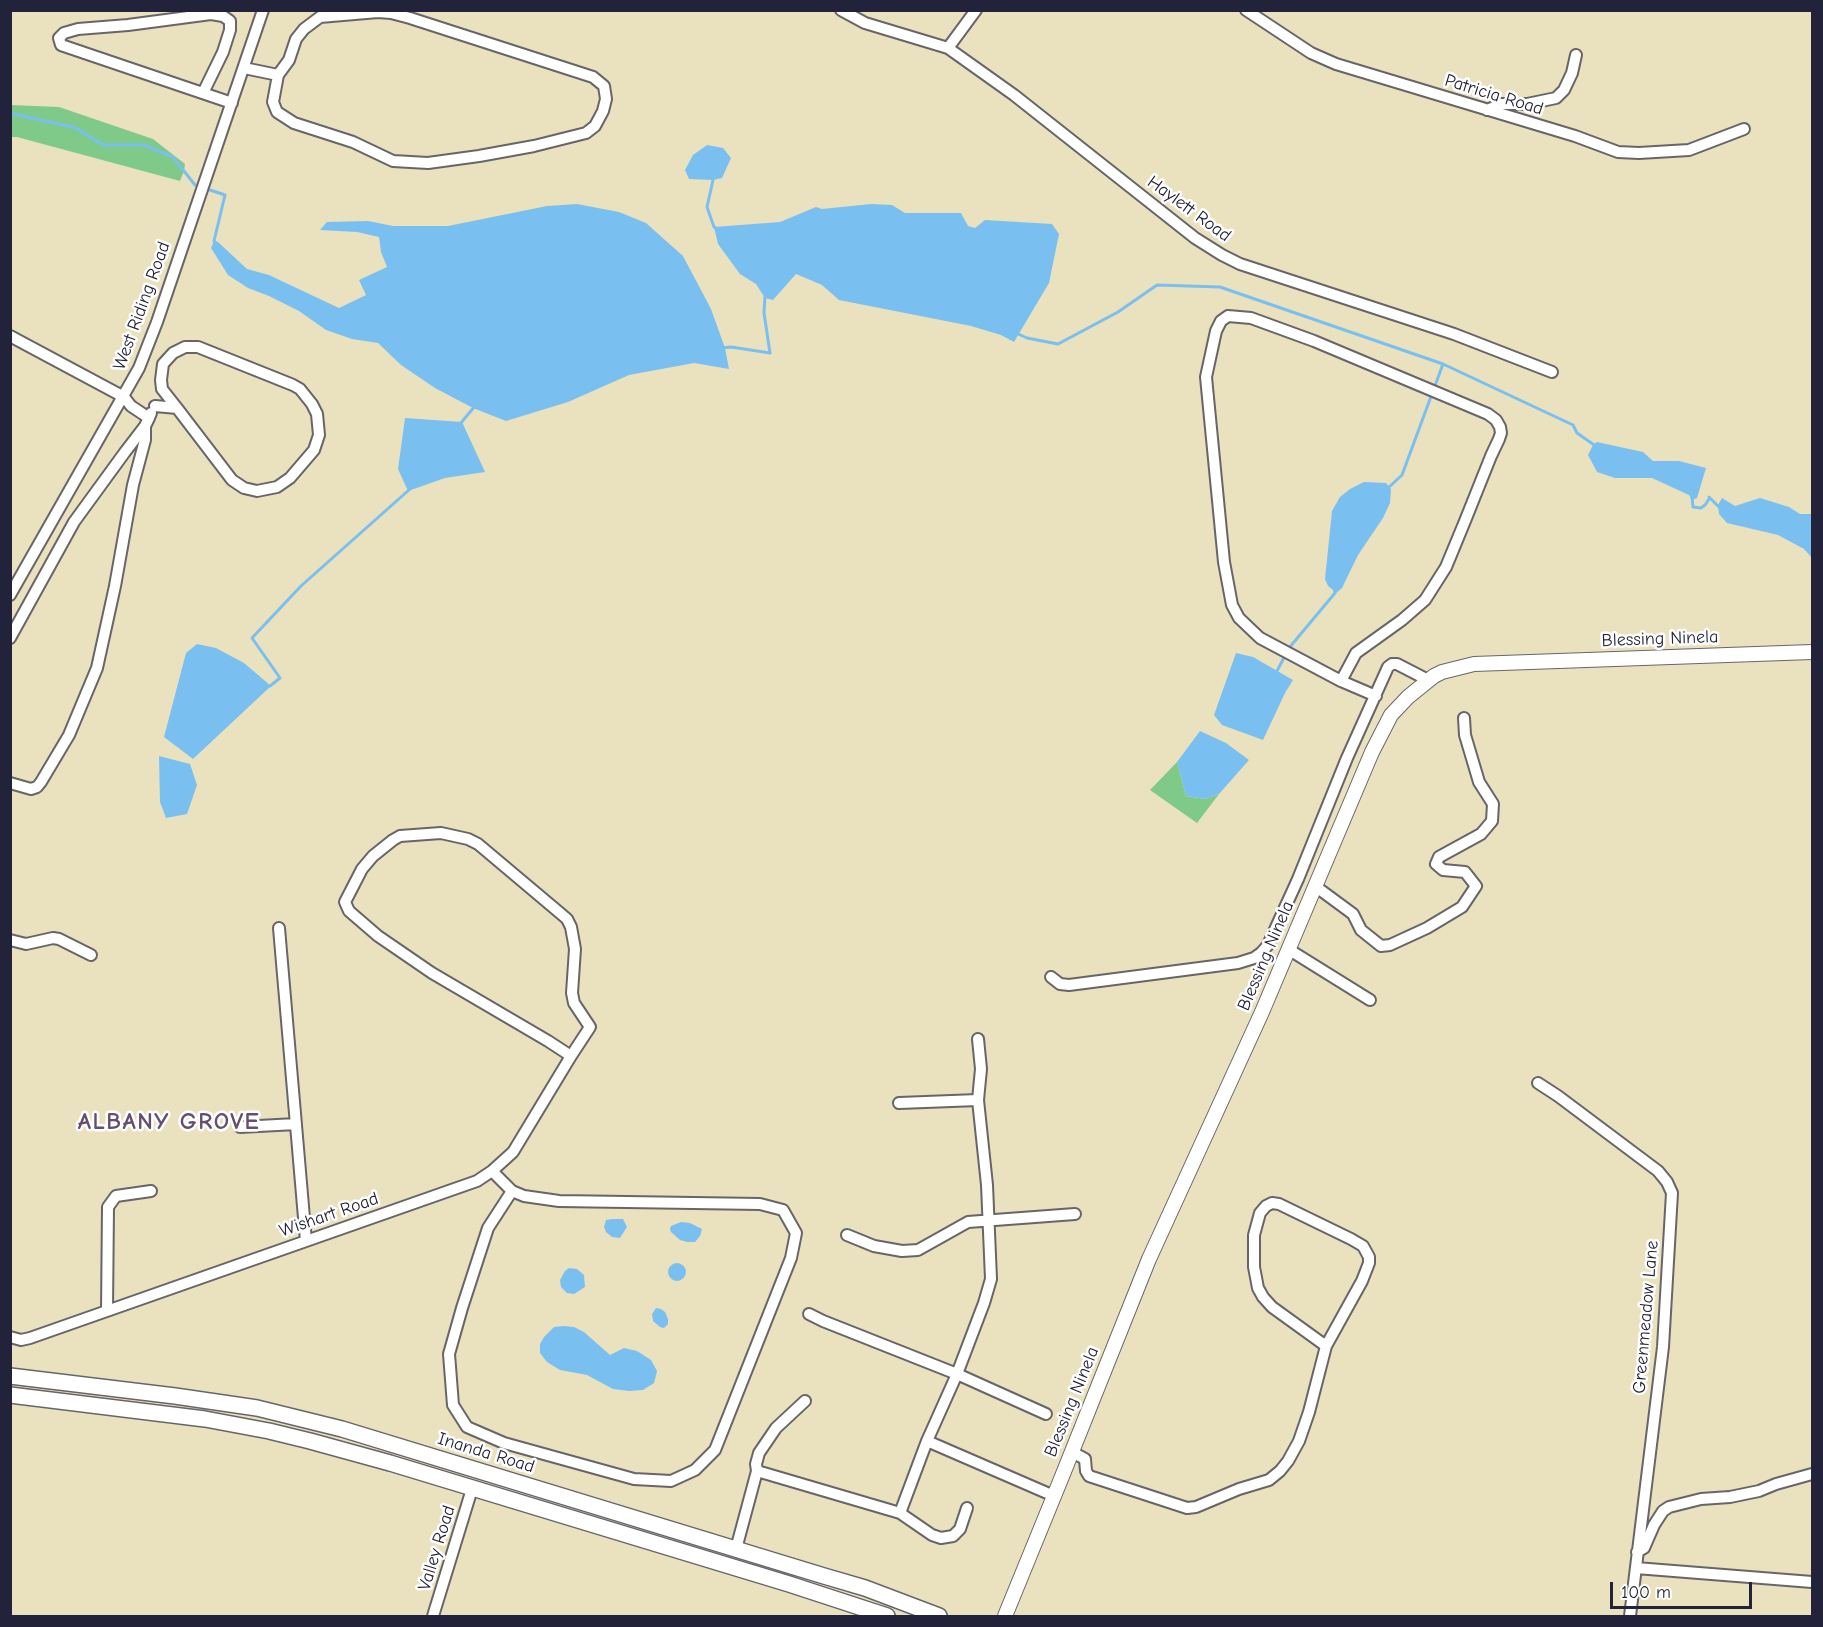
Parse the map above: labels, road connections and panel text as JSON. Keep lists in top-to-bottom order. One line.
{"streets":{"main road":["Inanda Road"],"street":["Patricia Road","Haylett Road","West Riding Road","Blessing Ninela","Wishart Road","Greenmeadow Lane","Valley Road"]},"districts":["ALBANY GROVE"],"scale_bar":"100 m"}
